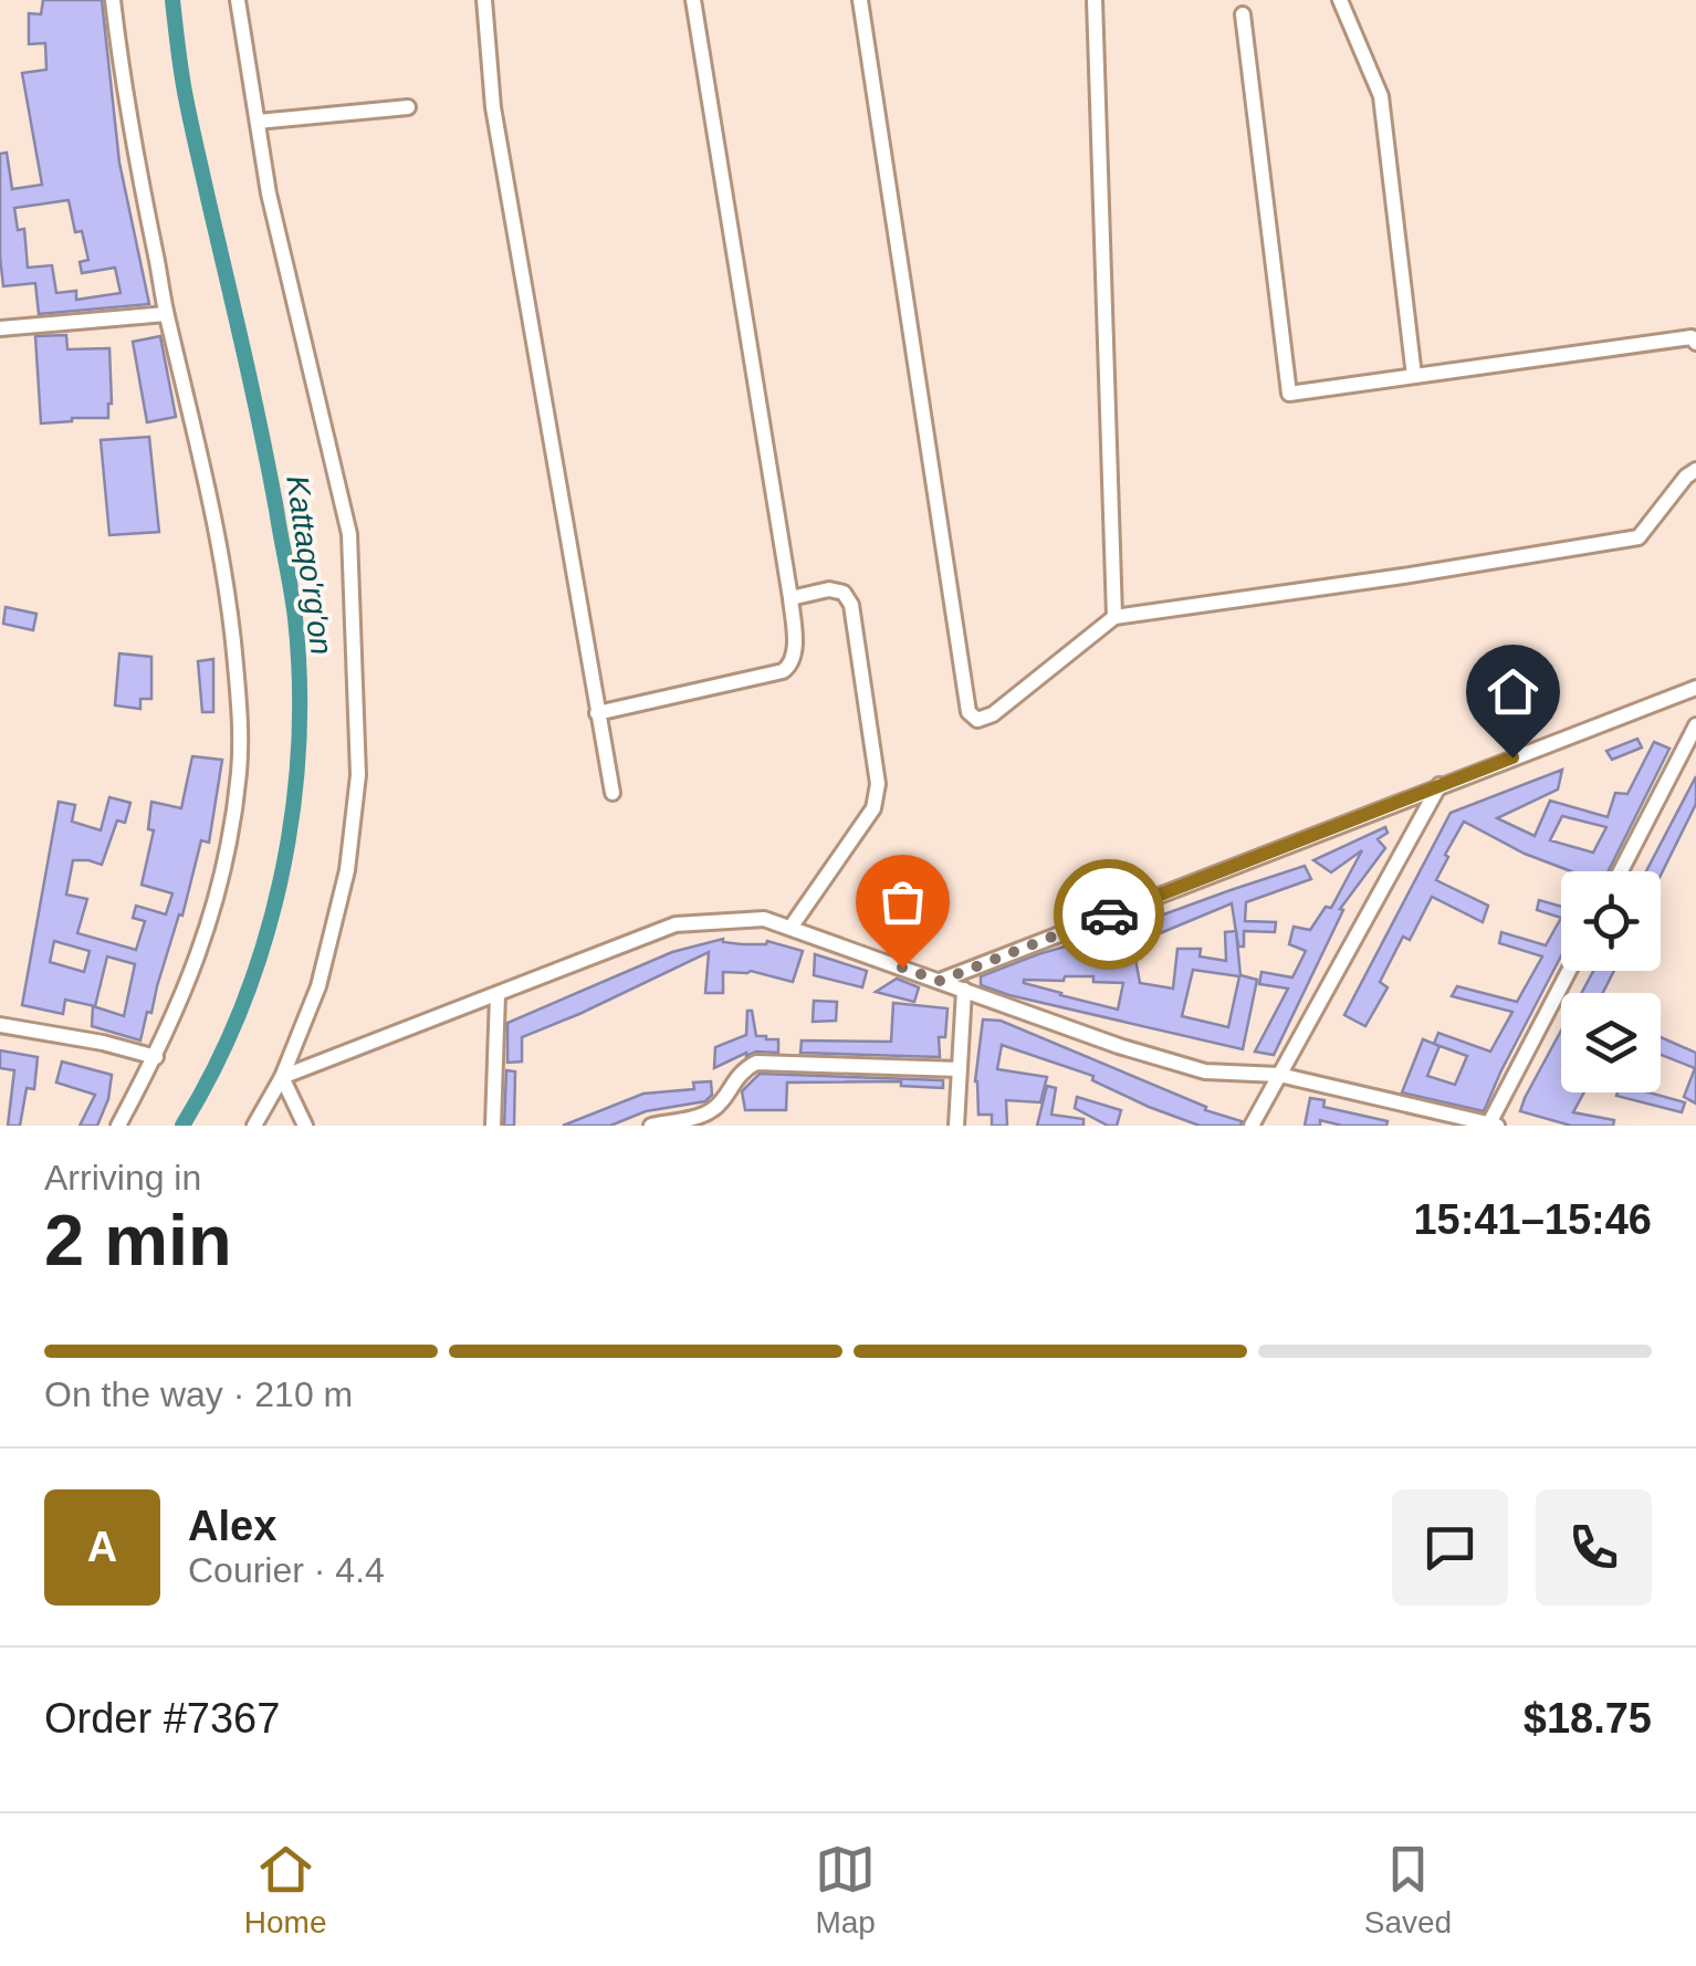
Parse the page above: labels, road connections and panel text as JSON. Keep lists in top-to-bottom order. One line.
{"water":["Kattaqo'rg'on"],"page":{"heading":["2 min","Arriving in","15:41–15:46"],"panel":["Alex","Courier · 4.4","Order #7367","$18.75"],"bar":"On the way · 210 m","round":"A","tabs":["Home","Map","Saved"]}}
